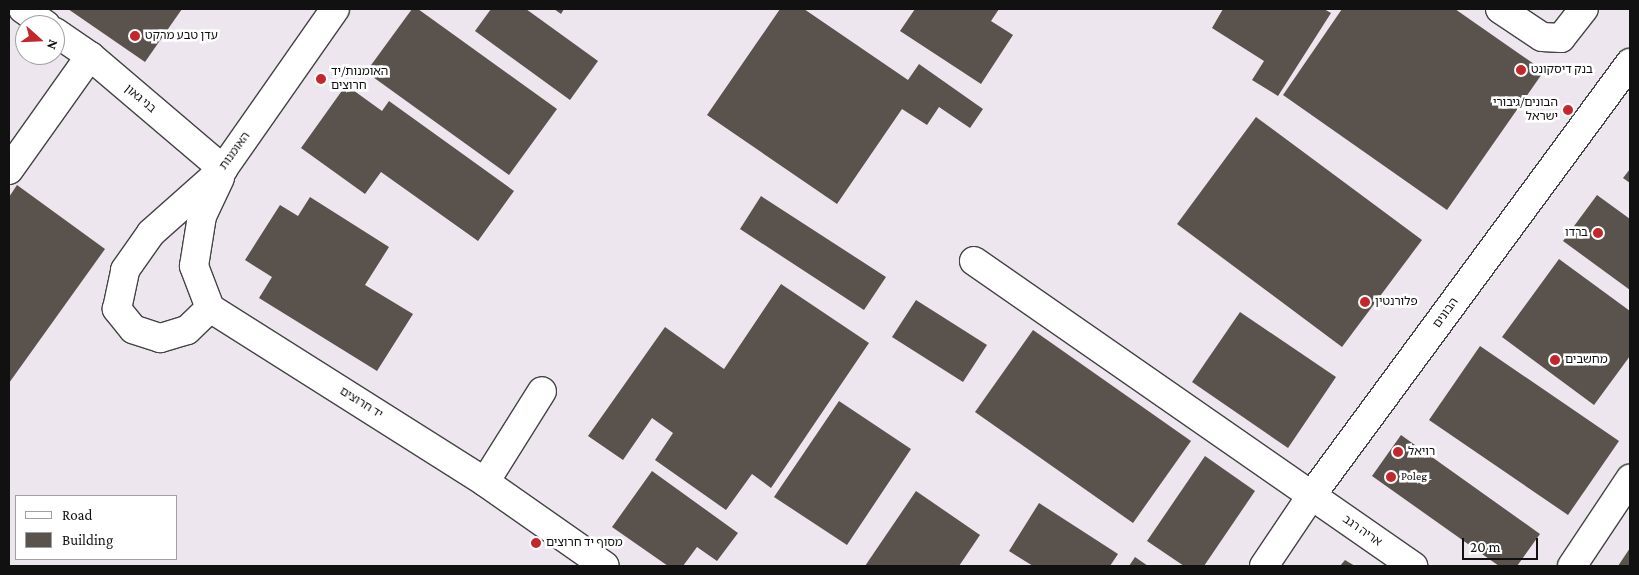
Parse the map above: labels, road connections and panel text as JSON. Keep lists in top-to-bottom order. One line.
{"streets":{"street":["בני גאון","האומנות","הבונים","יד חרוצים","אריה רגב"]},"crossings":[["בני גאון","האומנות"],["האומנות","יד חרוצים"],["הבונים","אריה רגב"]],"places":["עדן טבע מרקט","בנק דיסקונט","האומנות/יד חרוצים","הבונים/גיבורי ישראל","ברדו","פלורנטין","מחשבים","רויאל","Poleg","מסוף יד חרוצים"],"legend":["Road","Building"],"scale_bar":"20 m","north":"right"}
